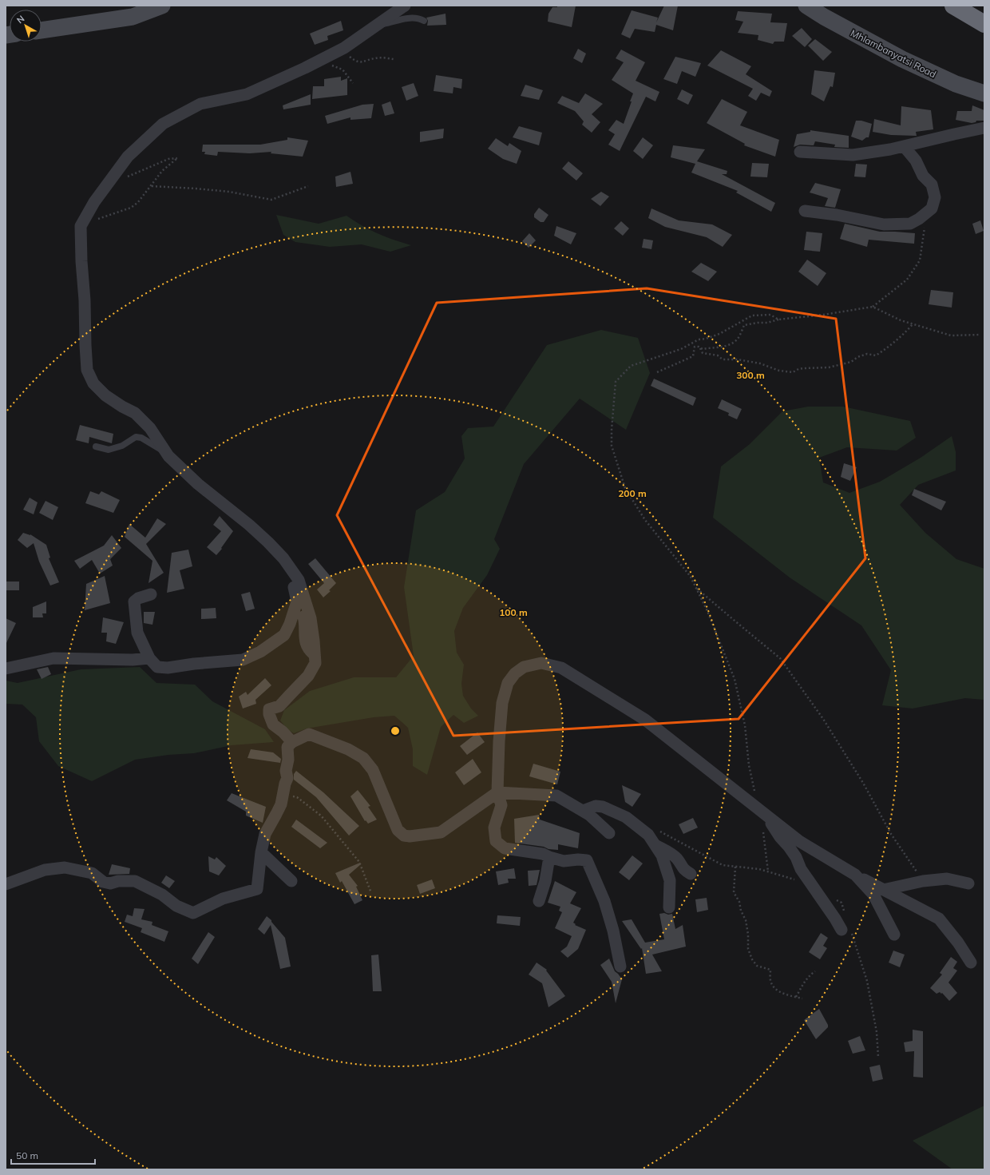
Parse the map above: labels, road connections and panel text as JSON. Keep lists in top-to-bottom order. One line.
{"streets":{"main road":["Mhlambanyatsi Road"]},"scale_bar":"50 m","north":"top left","rings":["300 m","200 m","100 m"]}
